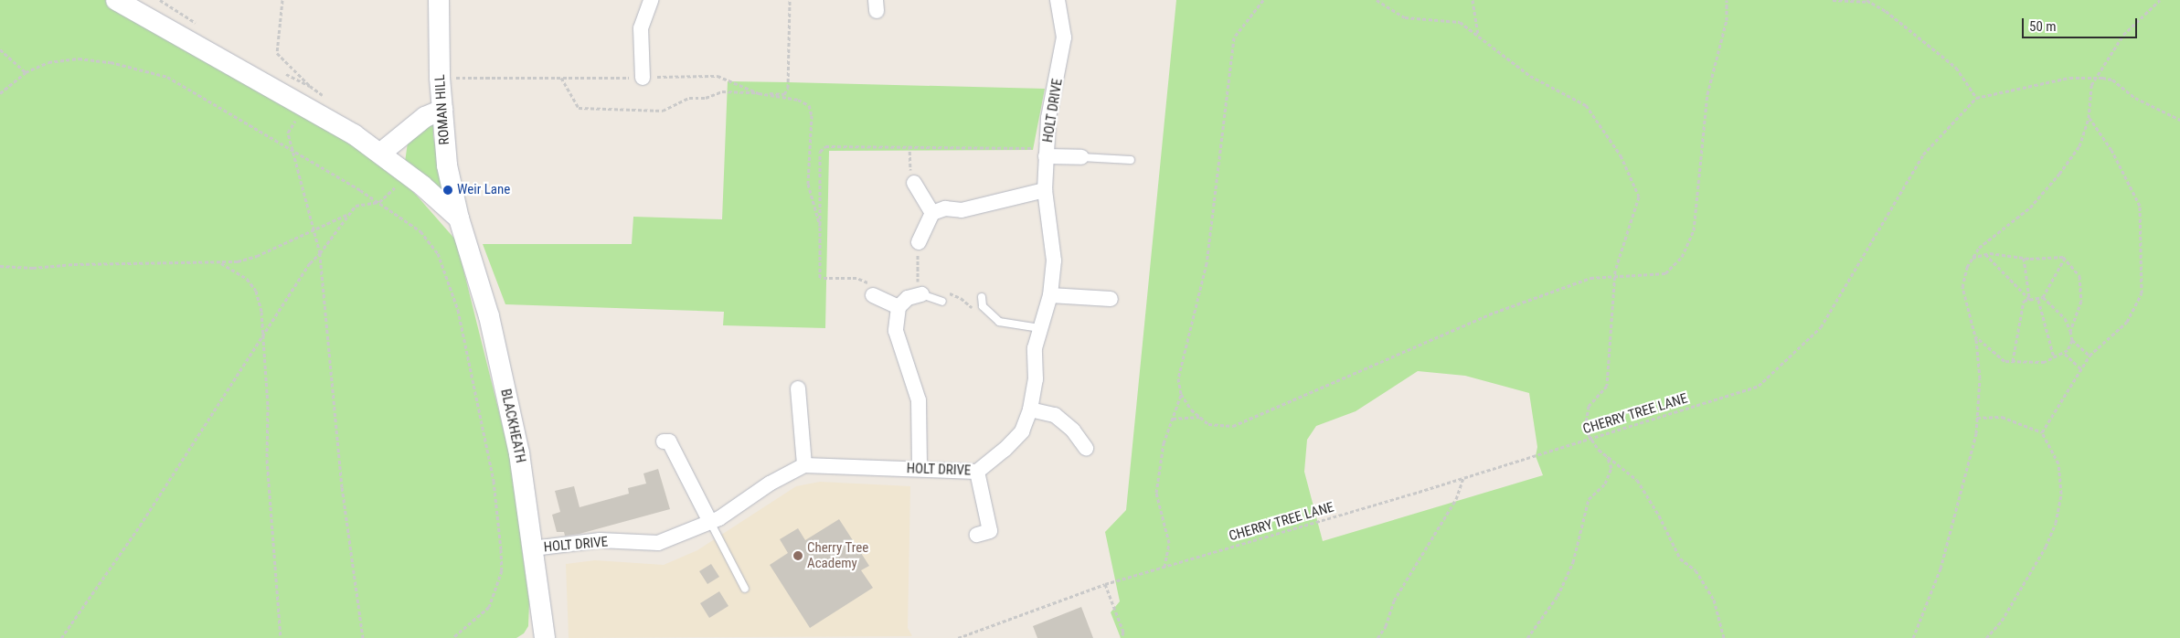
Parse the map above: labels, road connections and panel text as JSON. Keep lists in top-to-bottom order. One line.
{"streets":{"main road":["ROMAN HILL","BLACKHEATH"],"street":["HOLT DRIVE"],"path":["CHERRY TREE LANE"]},"crossings":[["ROMAN HILL","BLACKHEATH"],["HOLT DRIVE","BLACKHEATH"]],"places":["Weir Lane","Cherry Tree Academy"],"scale_bar":"50 m"}
